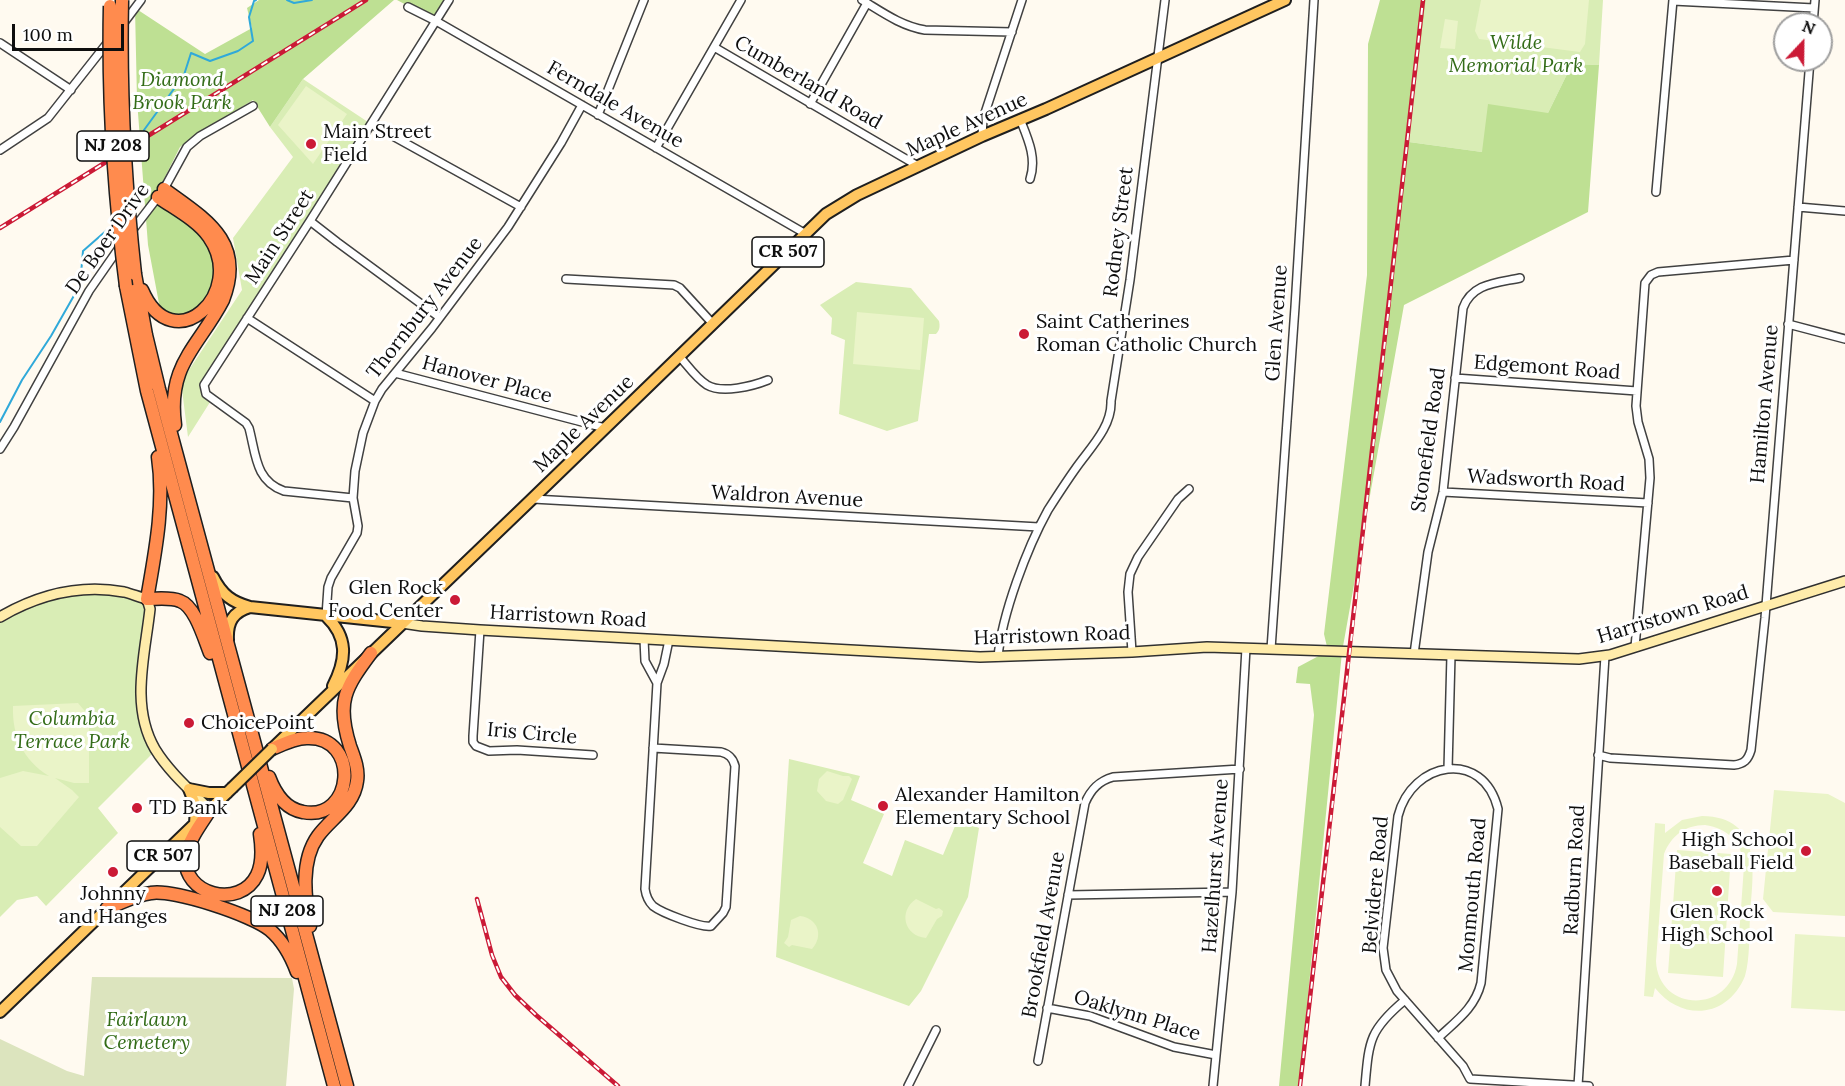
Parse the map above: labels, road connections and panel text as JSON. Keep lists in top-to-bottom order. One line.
{"streets":{"highway":["NJ 208"],"main road":["Maple Avenue","CR 507","Harristown Road"],"street":["Cumberland Road","Ferndale Avenue","Rodney Street","Main Street","De Boer Drive","Thornbury Avenue","Glen Avenue","Edgemont Road","Hanover Place","Hamilton Avenue","Stonefield Road","Wadsworth Road","Waldron Avenue","Iris Circle","Hazelhurst Avenue","Radburn Road","Belvidere Road","Monmouth Road","Brookfield Avenue","Oaklynn Place"]},"crossings":[["Cumberland Road","Maple Avenue"],["Ferndale Avenue","Maple Avenue"],["Ferndale Avenue","Main Street"],["Ferndale Avenue","Thornbury Avenue"],["Maple Avenue","Rodney Street"],["Maple Avenue","Hanover Place"],["Maple Avenue","Waldron Avenue"],["Maple Avenue","Harristown Road"],["NJ 208","Harristown Road"],["Rodney Street","Waldron Avenue"],["Rodney Street","Harristown Road"],["Main Street","Thornbury Avenue"],["Thornbury Avenue","Hanover Place"],["Thornbury Avenue","Harristown Road"],["Glen Avenue","Harristown Road"],["Edgemont Road","Stonefield Road"],["Hamilton Avenue","Harristown Road"],["Hamilton Avenue","Radburn Road"],["Stonefield Road","Wadsworth Road"],["Stonefield Road","Harristown Road"],["Harristown Road","Iris Circle"],["Harristown Road","Hazelhurst Avenue"],["Harristown Road","Radburn Road"],["Hazelhurst Avenue","Brookfield Avenue"],["Hazelhurst Avenue","Oaklynn Place"],["Radburn Road","Belvidere Road"],["Belvidere Road","Monmouth Road"],["Brookfield Avenue","Oaklynn Place"]],"parks":["Wilde Memorial Park","Diamond Brook Park","Columbia Terrace Park","Fairlawn Cemetery"],"places":["Main Street Field","Saint Catherines Roman Catholic Church","Glen Rock Food Center","ChoicePoint","Alexander Hamilton Elementary School","TD Bank","High School Baseball Field","Johnny and Hanges","Glen Rock High School"],"scale_bar":"100 m","north":"top"}
